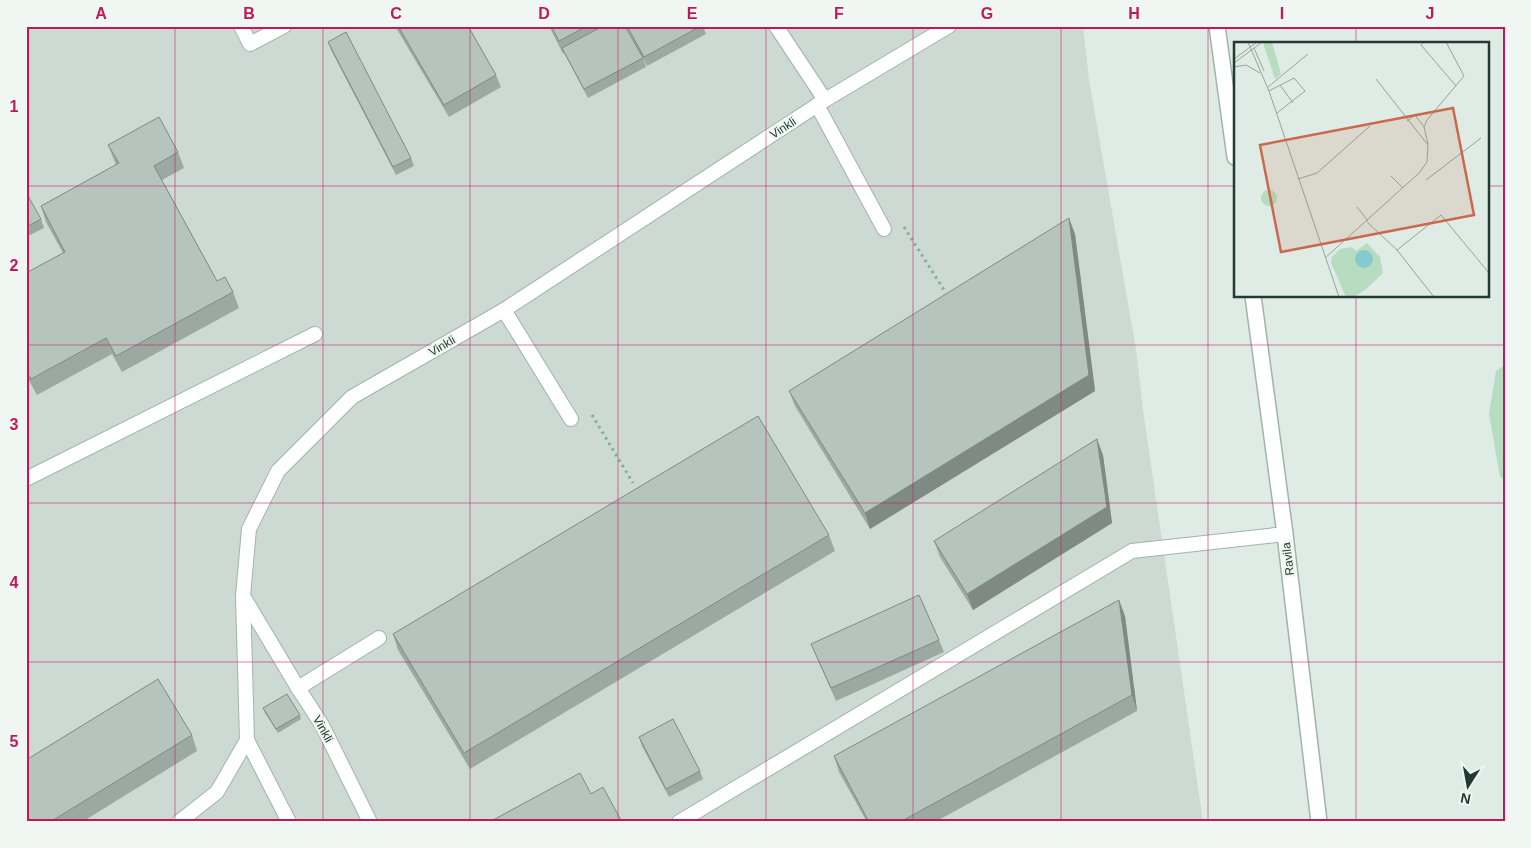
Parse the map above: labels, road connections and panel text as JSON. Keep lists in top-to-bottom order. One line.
{"streets":{"street":["Ravila"],"lane":["Vinkli"]},"north":"bottom","grid":{"columns":["A","B","C","D","E","F","G","H","I","J"],"rows":["1","2","3","4","5"]}}
